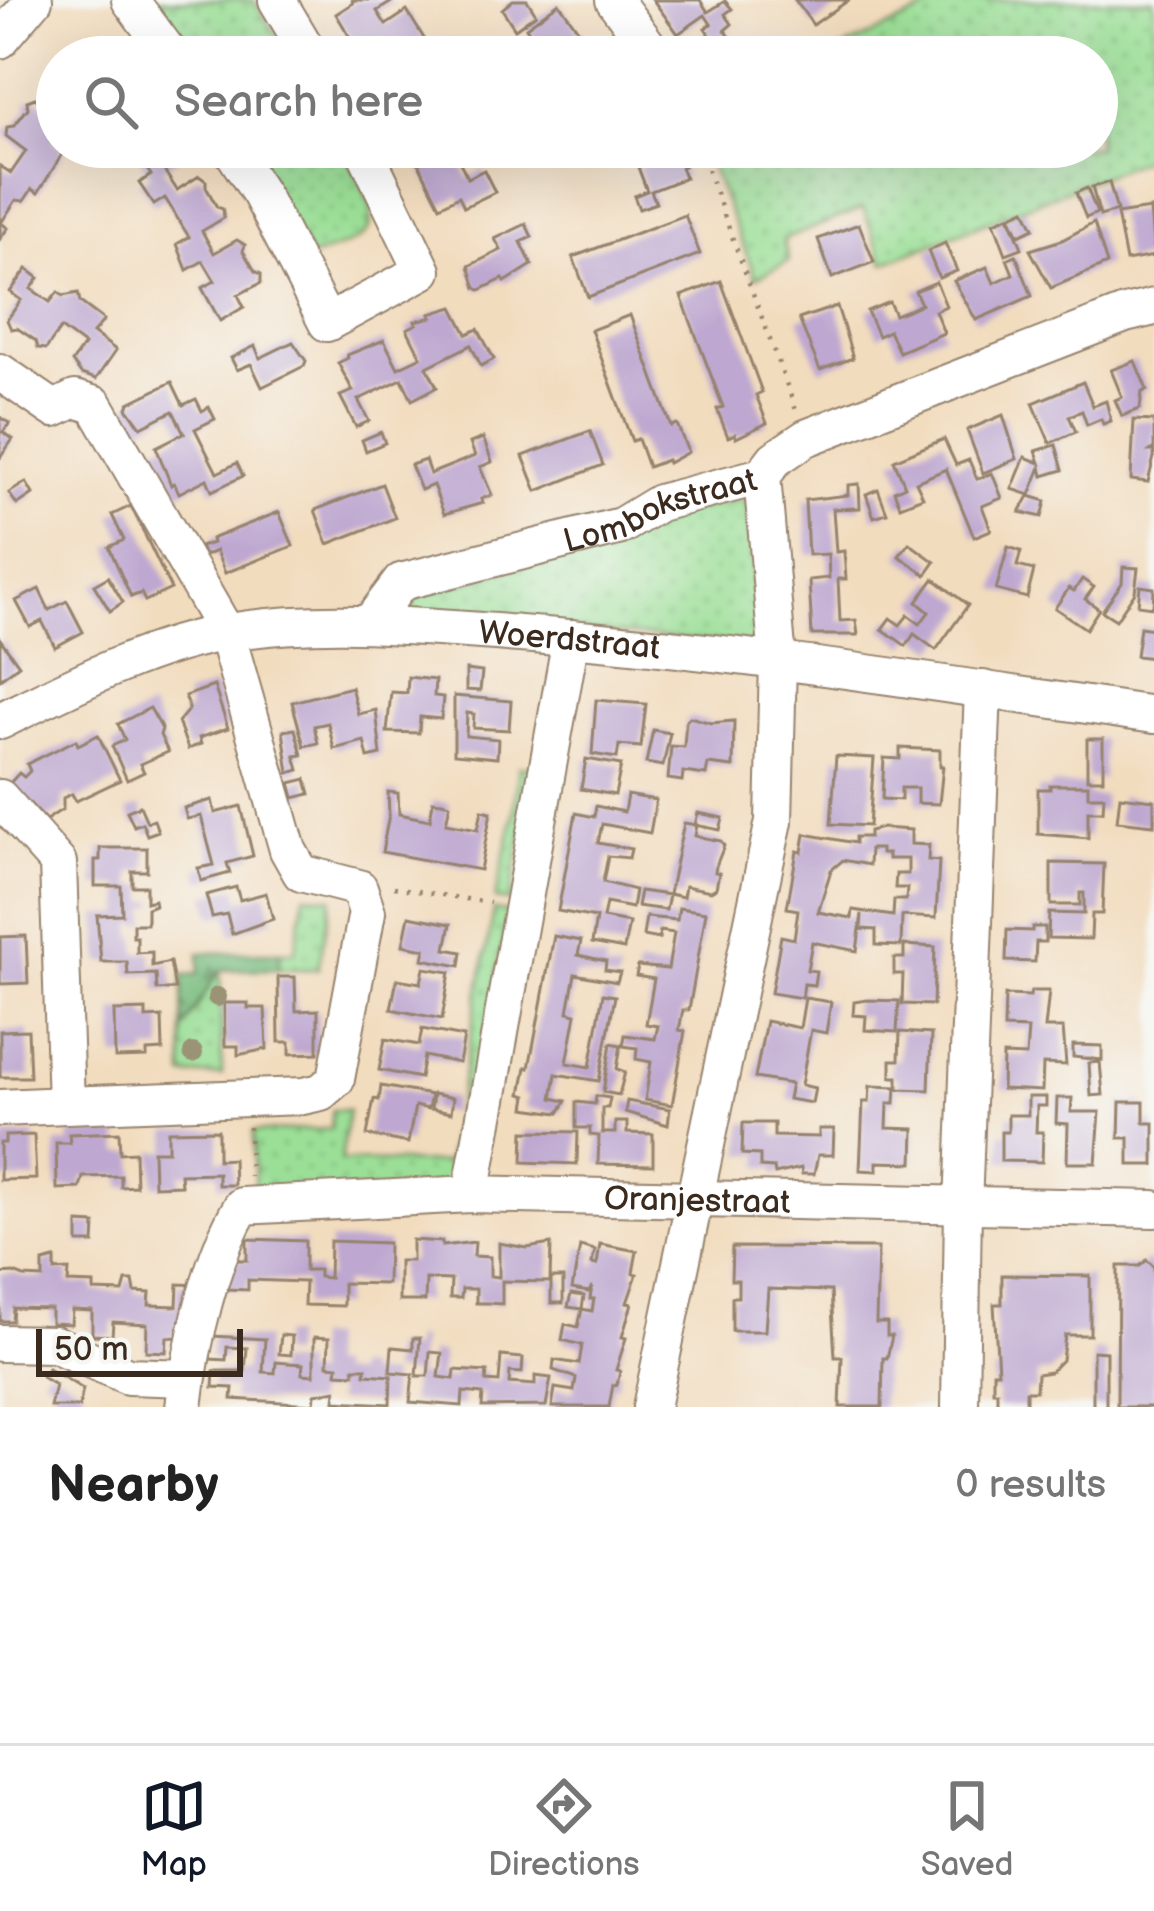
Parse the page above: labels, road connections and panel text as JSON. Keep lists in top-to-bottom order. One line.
{"streets":{"street":["Lombokstraat","Woerdstraat","Oranjestraat"]},"crossings":[["Lombokstraat","Woerdstraat"]],"scale_bar":"50 m","page":{"search":"Search here","scale":"50 m","heading":["Nearby","0 results"],"nav":["Map","Directions","Saved"]}}
